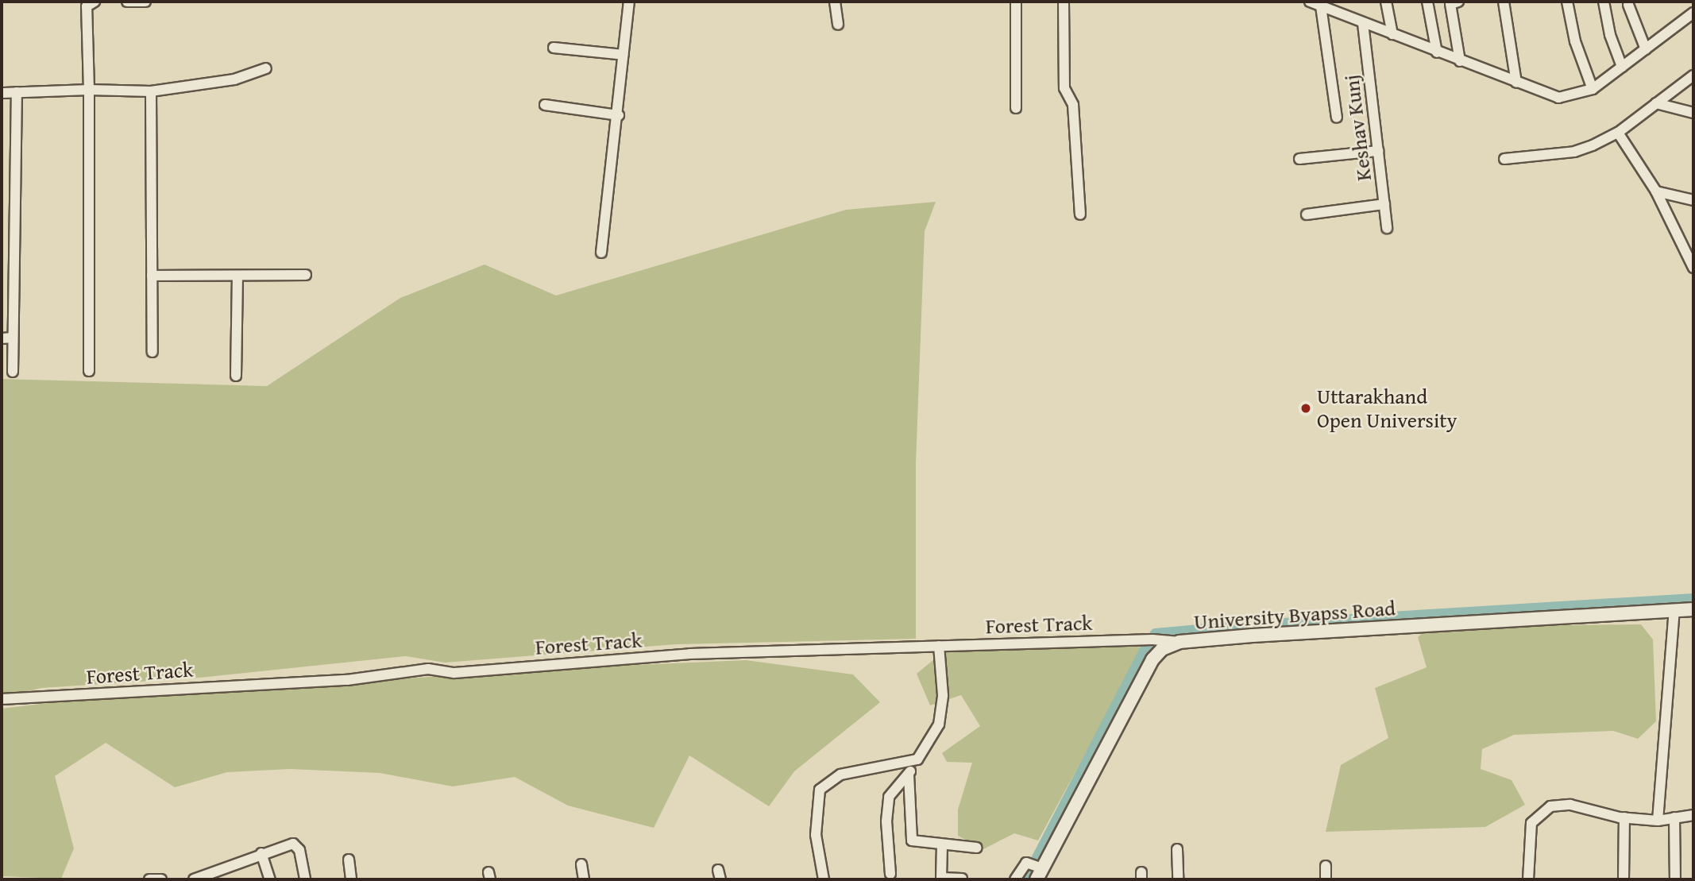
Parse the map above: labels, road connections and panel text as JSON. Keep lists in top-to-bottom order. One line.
{"streets":{"main road":["University Byapss Road"],"street":["Keshav Kunj","Forest Track"]},"crossings":[["University Byapss Road","Forest Track"]],"places":["Uttarakhand Open University"]}
